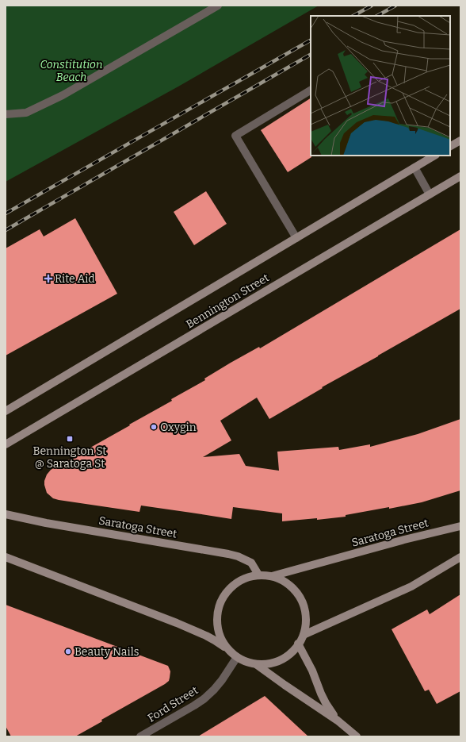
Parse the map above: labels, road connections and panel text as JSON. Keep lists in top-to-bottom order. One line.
{"streets":{"main road":["Bennington Street","Saratoga Street"],"street":["Ford Street"]},"crossings":[["Saratoga Street","Ford Street"]],"parks":["Constitution Beach"],"places":{"health":["Rite Aid"],"other":["Oxygin","Beauty Nails"],"transit":["Bennington St @ Saratoga St"]}}
